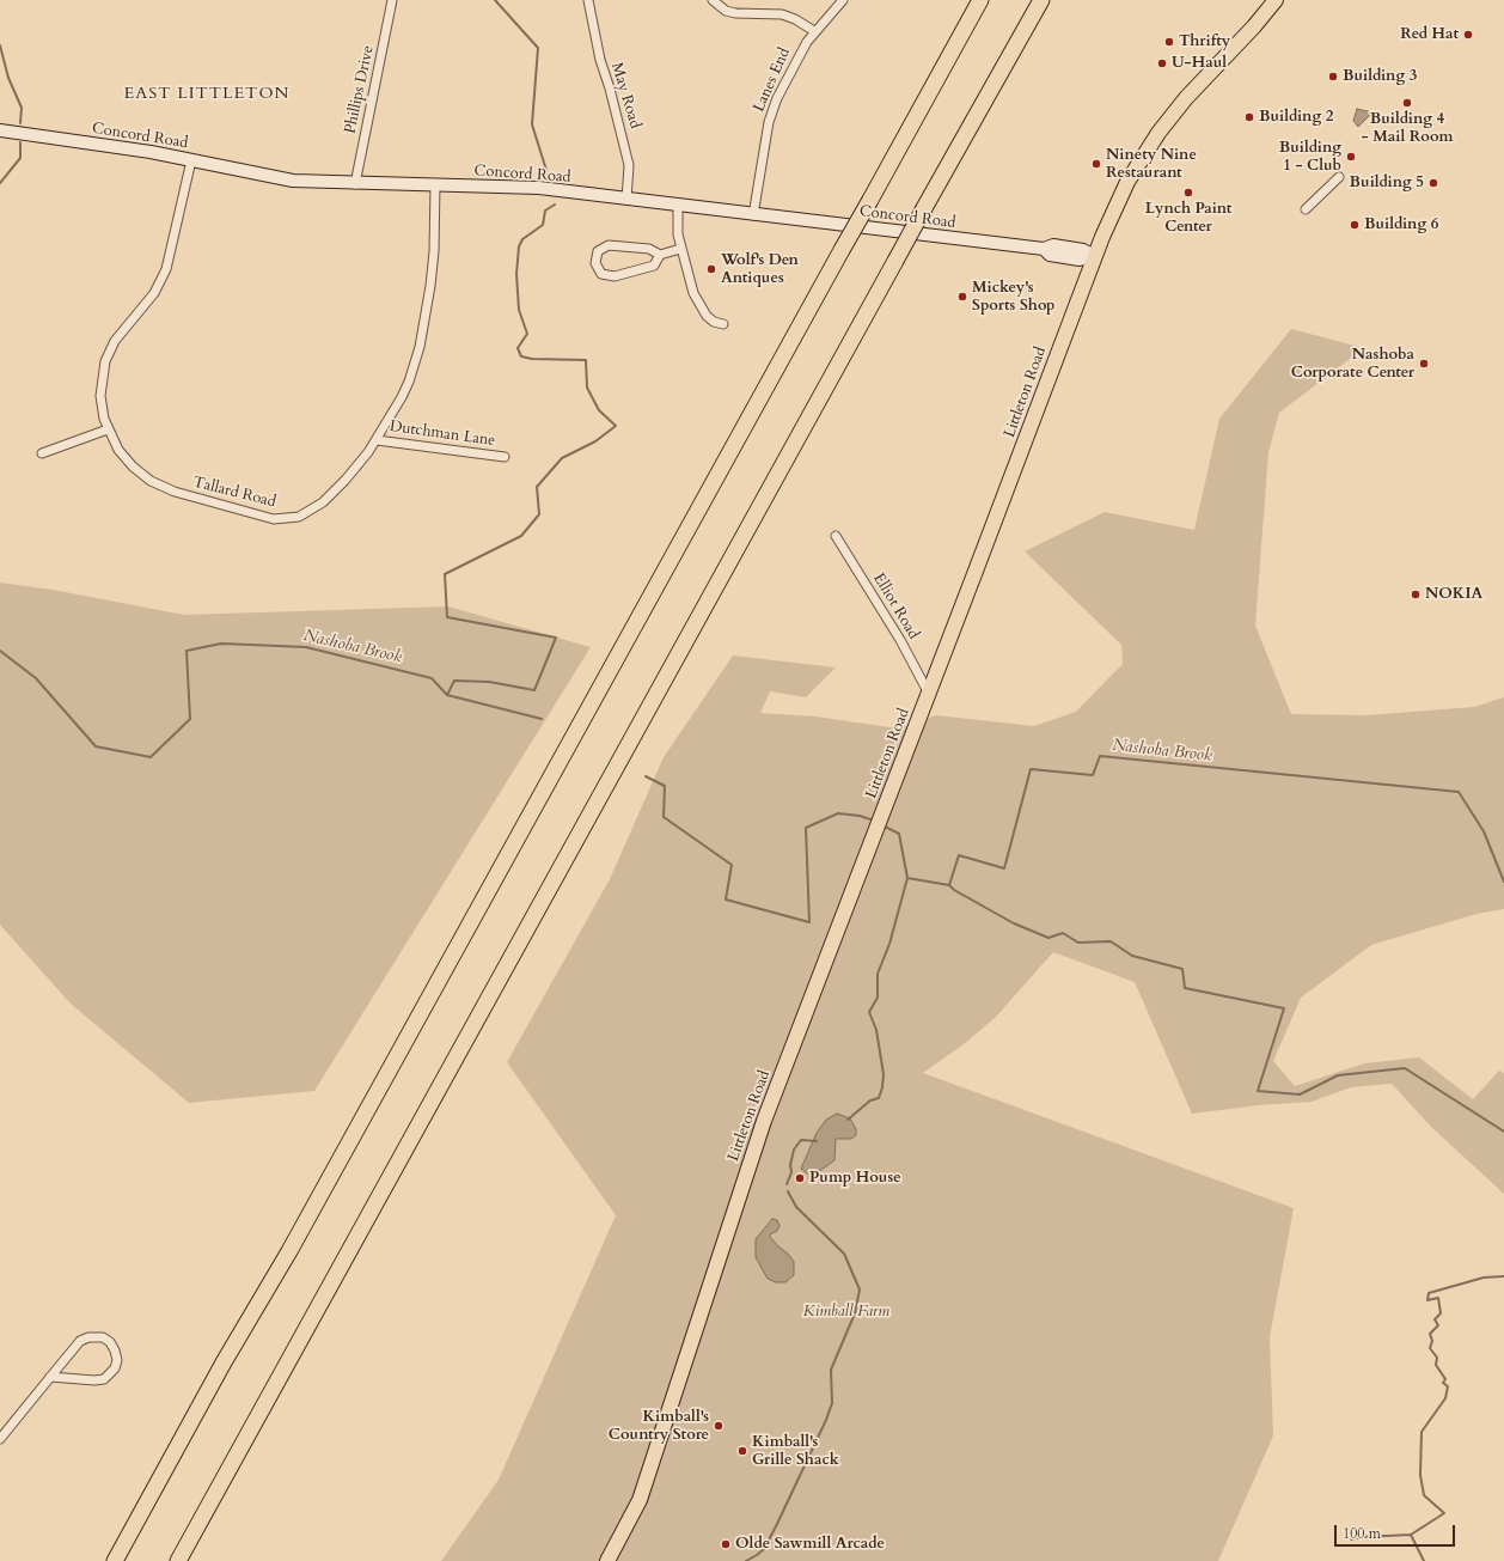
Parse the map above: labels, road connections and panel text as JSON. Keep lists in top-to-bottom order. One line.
{"streets":{"main road":["Concord Road","Littleton Road"],"street":["Lanes End","Phillips Drive","May Road","Dutchman Lane","Tallard Road","Elliot Road"]},"crossings":[["Lanes End","Concord Road"],["Phillips Drive","Concord Road"],["May Road","Concord Road"],["Concord Road","Littleton Road"],["Concord Road","Tallard Road"],["Littleton Road","Elliot Road"],["Dutchman Lane","Tallard Road"]],"districts":["EAST LITTLETON"],"water":["Nashoba Brook"],"parks":["Kimball Farm"],"places":["Red Hat","Thrifty","U-Haul","Building 3","Building 4 - Mail Room","Building 2","Building 1 - Club","Ninety Nine Restaurant","Building 5","Lynch Paint Center","Building 6","Wolf's Den Antiques","Mickey's Sports Shop","Nashoba Corporate Center","NOKIA","Pump House","Kimball's Country Store","Kimball's Grille Shack","Olde Sawmill Arcade"],"scale_bar":"100 m"}
